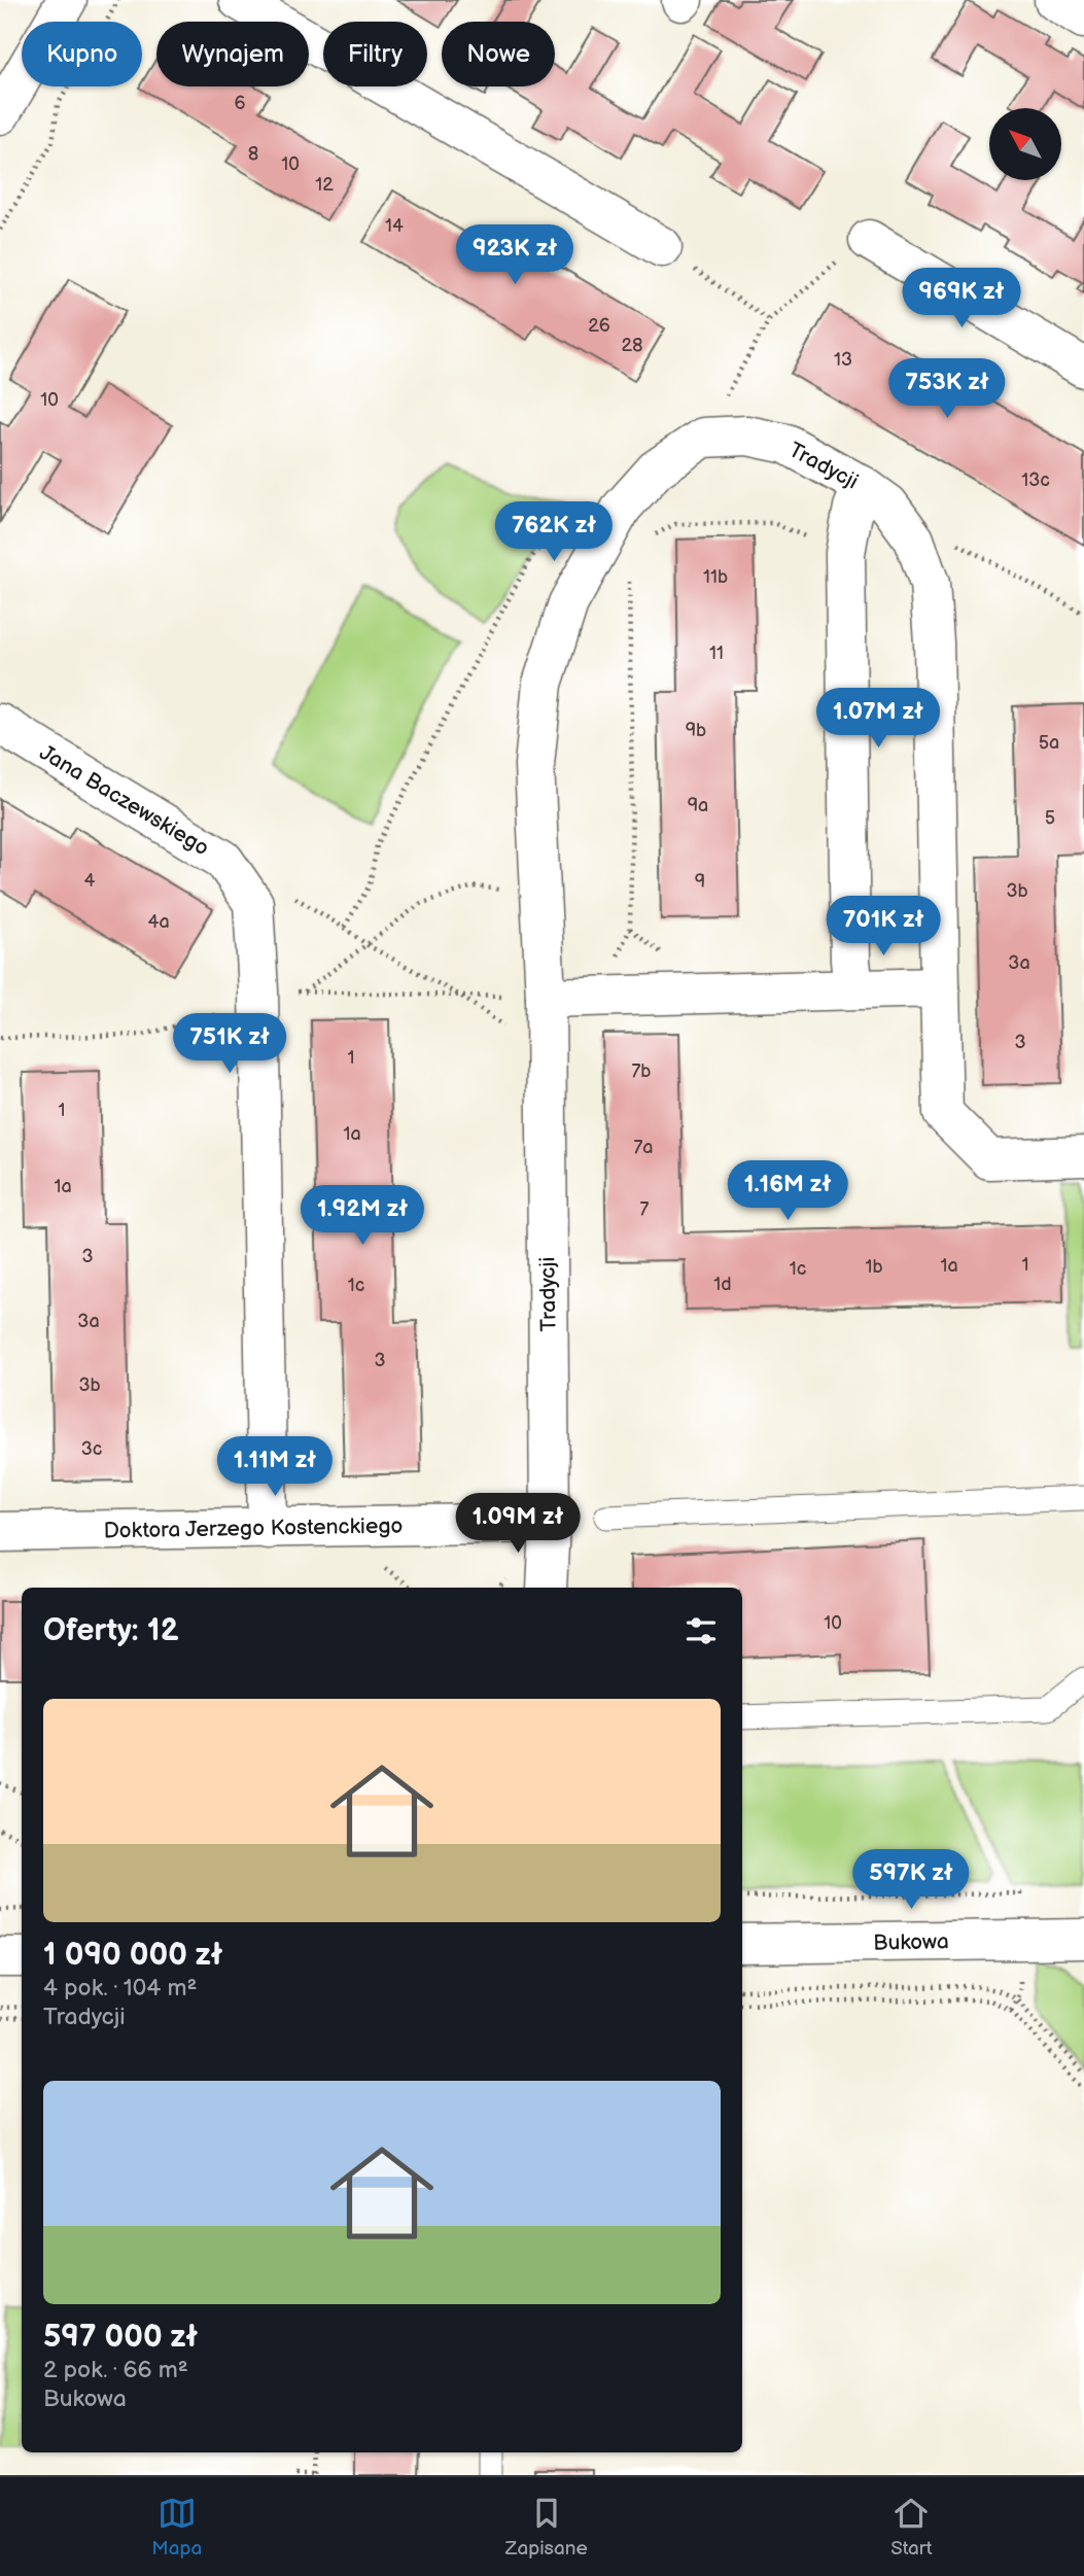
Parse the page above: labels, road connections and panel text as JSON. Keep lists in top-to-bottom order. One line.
{"streets":{"street":["Tradycji","Jana Baczewskiego","Doktora Jerzego Kostenckiego","Bukowa"]},"crossings":[["Tradycji","Doktora Jerzego Kostenckiego"],["Jana Baczewskiego","Doktora Jerzego Kostenckiego"]],"house_numbers":["6","8","10","12","14","26","28","13","10","13c","11b","11","9b","5a","9a","5","4","9","3b","4a","3a","3","1","7b","1","1a","7a","1a","7","3","1","1a","1b","1c","1d","1c","3a","3","3b","3c","10"],"north":"top left","page":{"chip":["Kupno","Wynajem","Filtry","Nowe"],"price":["923K zł","969K zł","753K zł","762K zł","1.07M zł","701K zł","751K zł","1.16M zł","1.92M zł","1.11M zł","1.09M zł","597K zł"],"heading":"Oferty: 12","list":[{"name":"1 090 000 zł","note":"4 pok. · 104 m² · Tradycji"},{"name":"597 000 zł","note":"2 pok. · 66 m² · Bukowa"}],"tabs":["Mapa","Zapisane","Start"]}}
